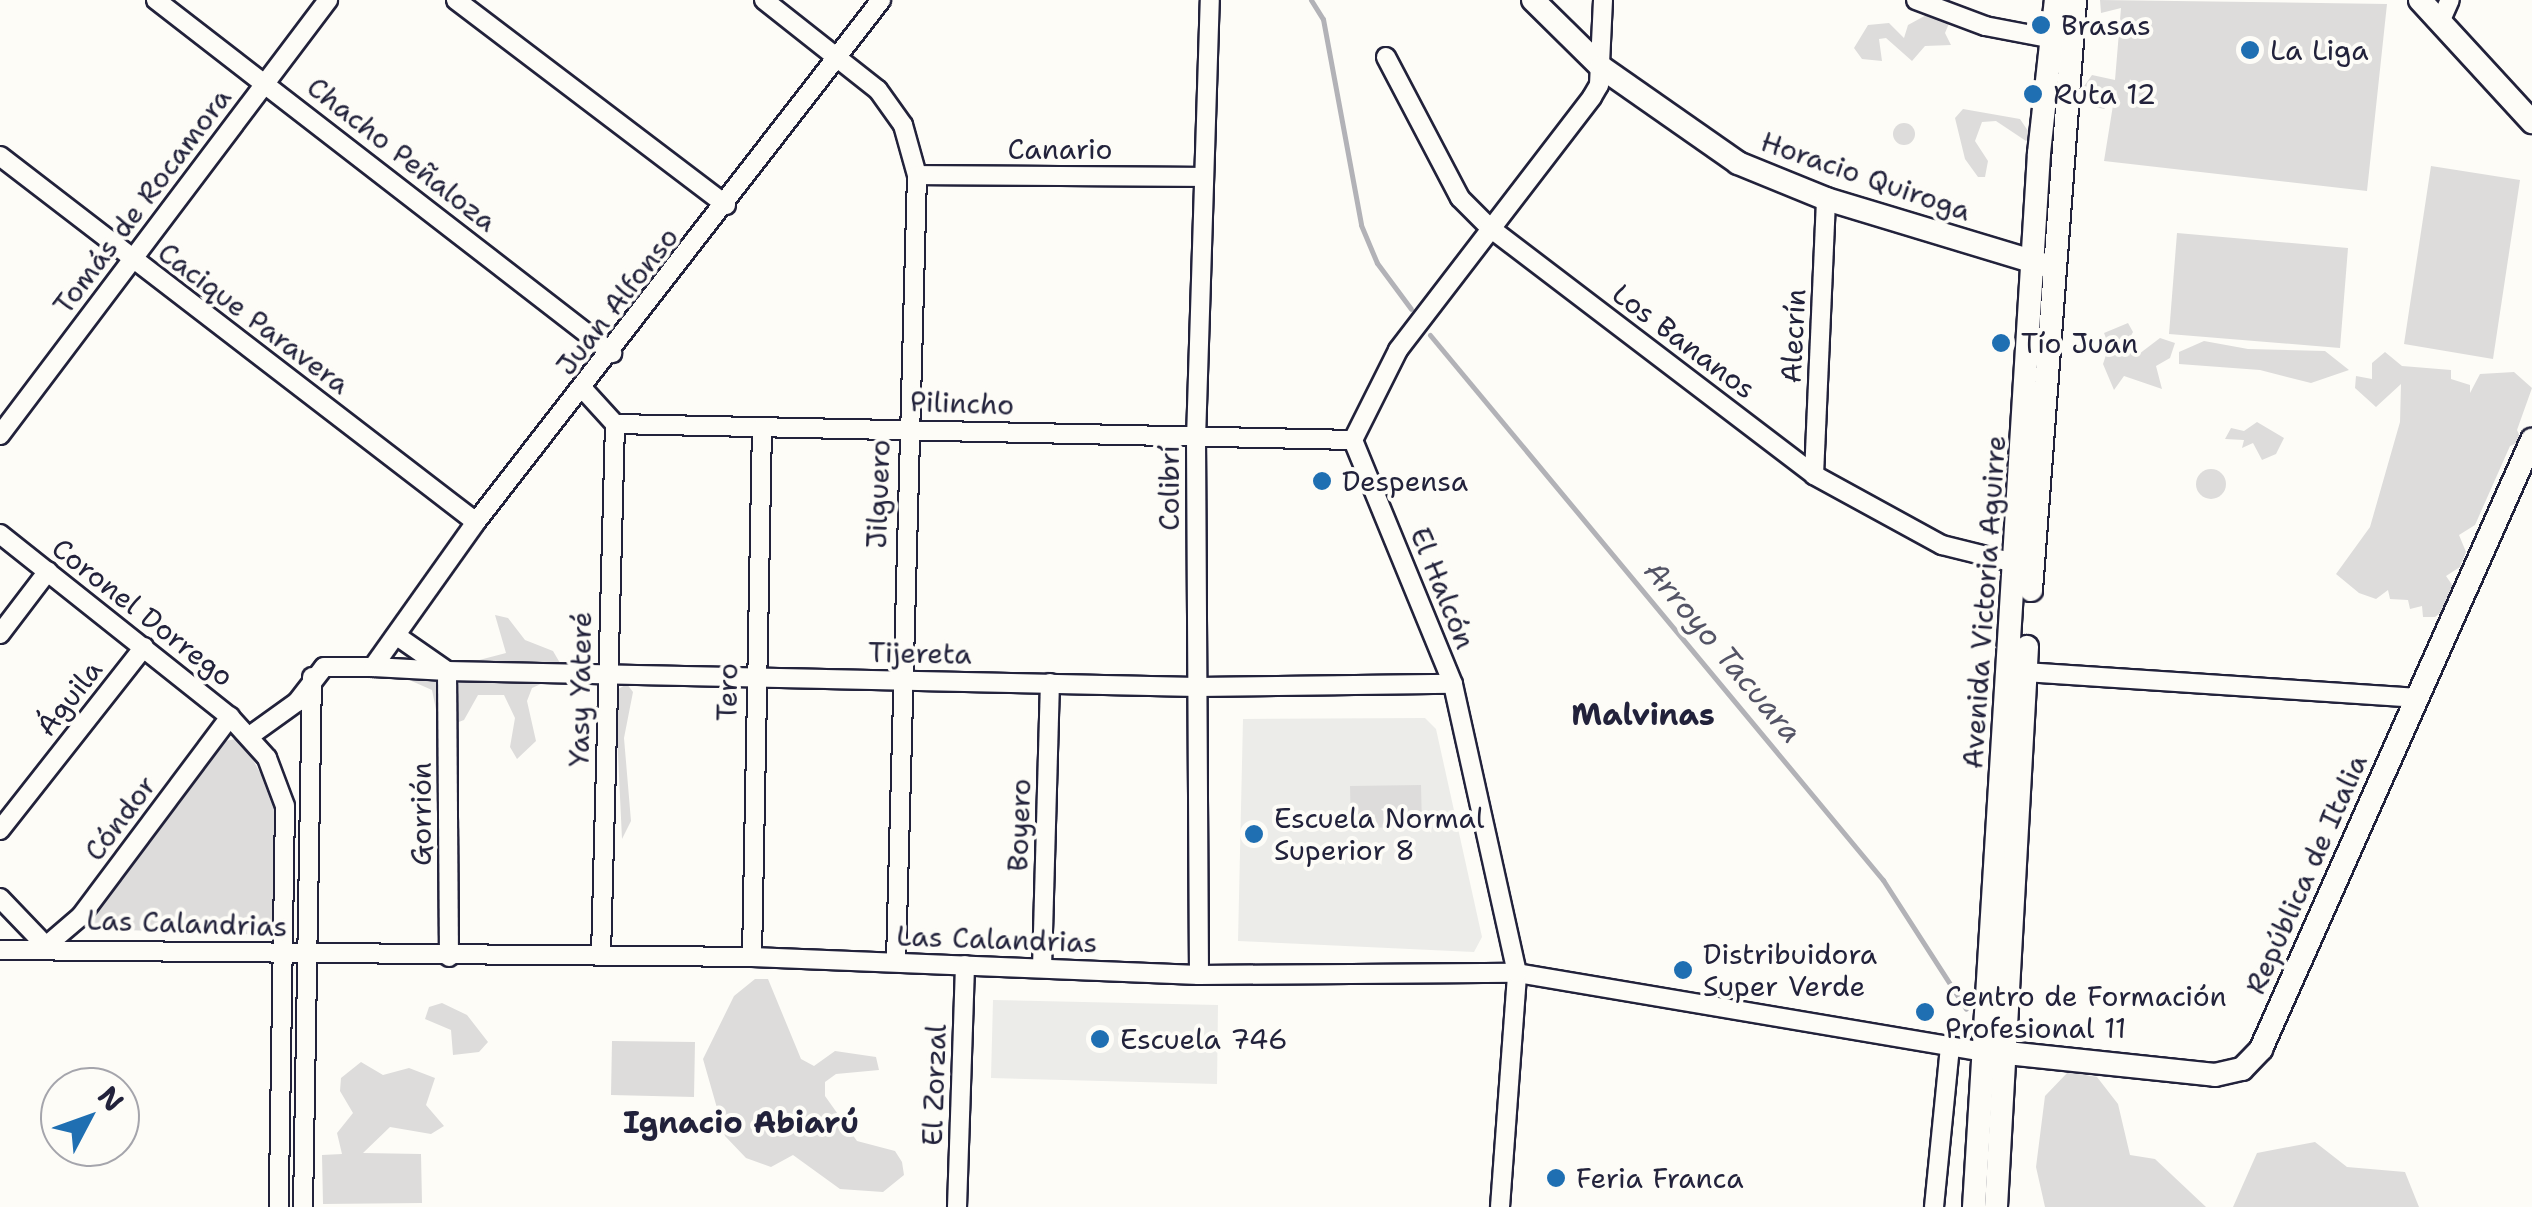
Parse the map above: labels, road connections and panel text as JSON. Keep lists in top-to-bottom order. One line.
{"streets":{"main road":["Horacio Quiroga","Avenida Victoria Aguirre","República de Italia"],"street":["Canario","Chacho Peñaloza","Tomás de Rocamora","Juan Alfonso","Cacique Paravera","Alecrín","Los Bananos","Pilincho","Colibrí","Jilguero","El Halcón","Coronel Dorrego","Tijereta","Yasy Yateré","Tero","Águila","Gorrión","Cóndor","Boyero","Las Calandrias","El Zorzal"]},"crossings":[["Canario","Colibrí"],["Canario","Jilguero"],["Chacho Peñaloza","Tomás de Rocamora"],["Chacho Peñaloza","Juan Alfonso"],["Horacio Quiroga","Alecrín"],["Horacio Quiroga","Avenida Victoria Aguirre"],["Tomás de Rocamora","Cacique Paravera"],["Juan Alfonso","Cacique Paravera"],["Juan Alfonso","Jilguero"],["Juan Alfonso","Tijereta"],["Alecrín","Los Bananos"],["Los Bananos","Avenida Victoria Aguirre"],["Pilincho","Colibrí"],["Pilincho","Jilguero"],["Pilincho","El Halcón"],["Pilincho","Yasy Yateré"],["Pilincho","Tero"],["Colibrí","Tijereta"],["Colibrí","Las Calandrias"],["Jilguero","Tijereta"],["Jilguero","Las Calandrias"],["El Halcón","Tijereta"],["El Halcón","Las Calandrias"],["Avenida Victoria Aguirre","República de Italia"],["Avenida Victoria Aguirre","Las Calandrias"],["Coronel Dorrego","Águila"],["Coronel Dorrego","Cóndor"],["Tijereta","Yasy Yateré"],["Tijereta","Tero"],["Tijereta","Gorrión"],["Tijereta","Boyero"],["Yasy Yateré","Las Calandrias"],["Tero","Las Calandrias"],["Gorrión","Las Calandrias"],["Cóndor","Las Calandrias"],["Boyero","Las Calandrias"],["República de Italia","Las Calandrias"],["Las Calandrias","El Zorzal"]],"districts":["Malvinas","Ignacio Abiarú"],"water":["Arroyo Tacuara"],"places":["Brasas","La Liga","Ruta 12","Tío Juan","Despensa","Escuela Normal Superior 8","Distribuidora Super Verde","Centro de Formación Profesional 11","Escuela 746","Feria Franca"],"north":"top right"}
